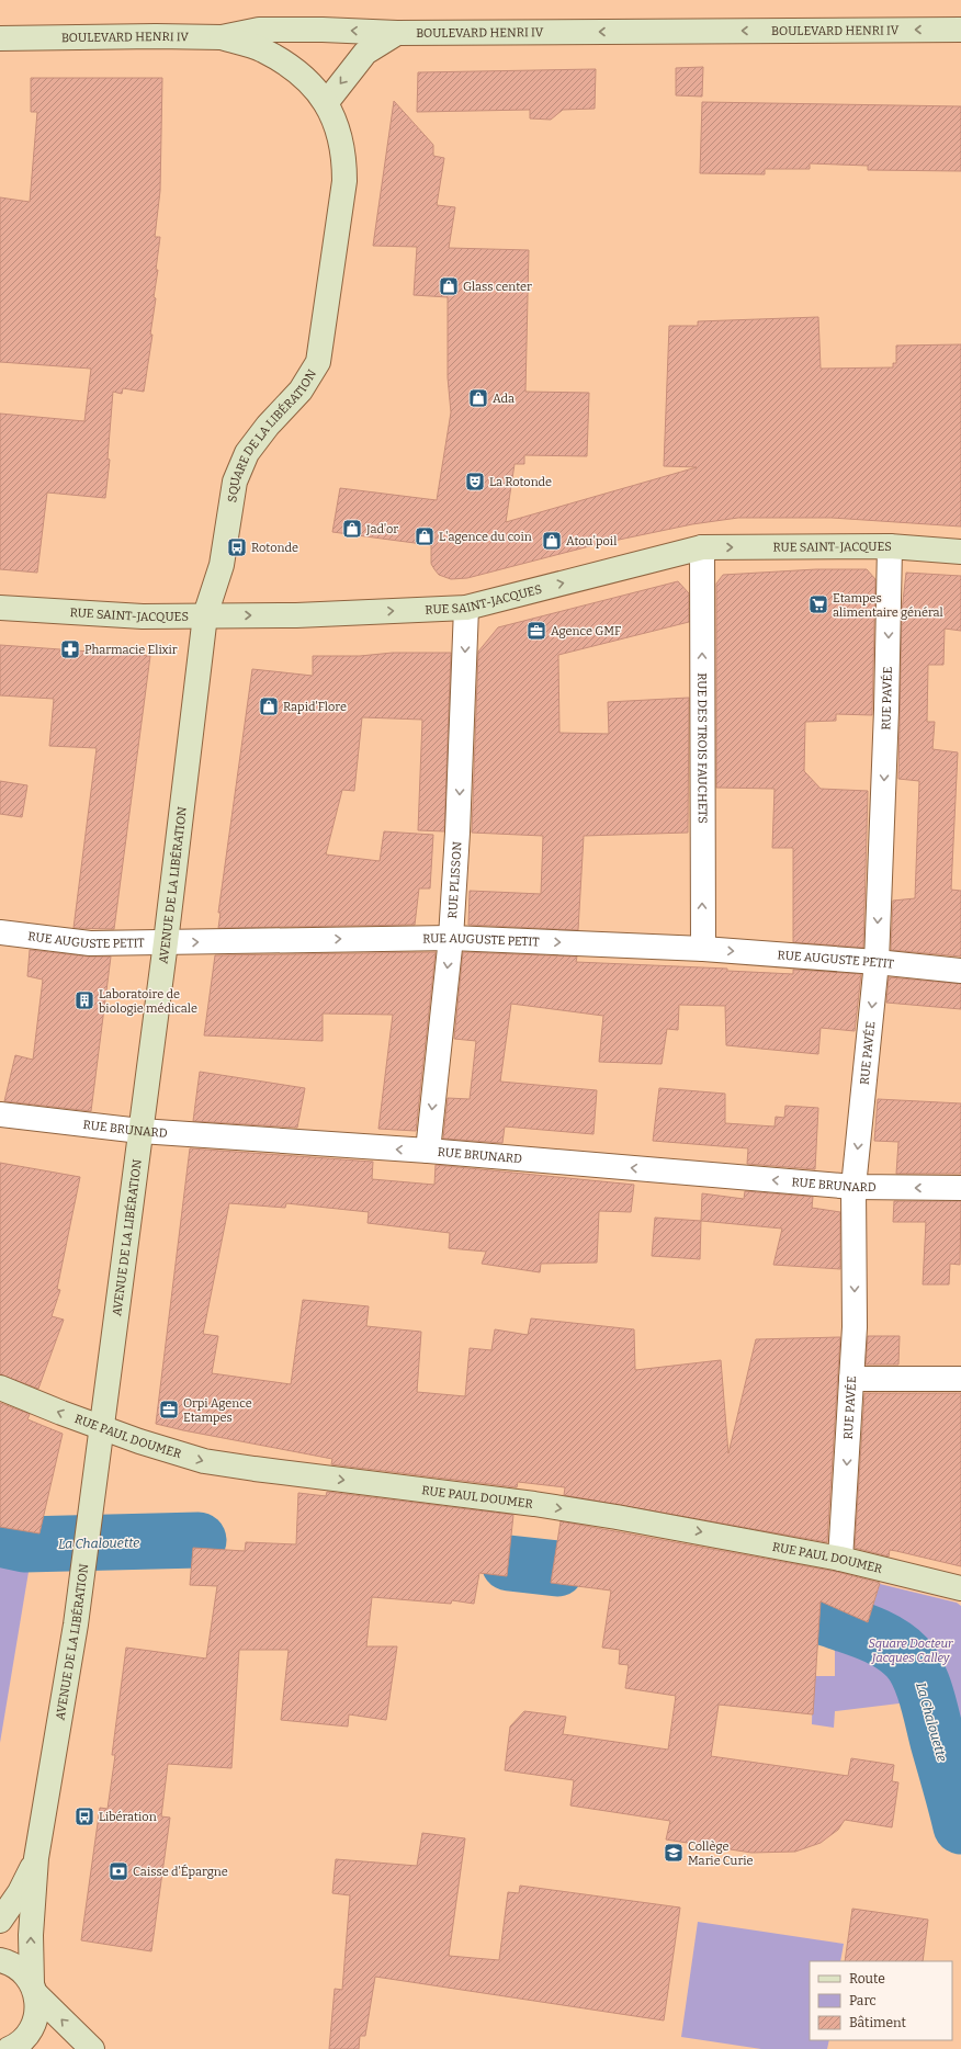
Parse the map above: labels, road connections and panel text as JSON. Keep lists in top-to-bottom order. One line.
{"streets":{"street":["BOULEVARD HENRI IV","SQUARE DE LA LIBÉRATION","RUE SAINT-JACQUES","RUE PAVÉE","RUE DES TROIS FAUCHETS","RUE PLISSON","AVENUE DE LA LIBÉRATION","RUE AUGUSTE PETIT","RUE BRUNARD","RUE PAUL DOUMER"]},"crossings":[["BOULEVARD HENRI IV","SQUARE DE LA LIBÉRATION"],["SQUARE DE LA LIBÉRATION","RUE SAINT-JACQUES"],["SQUARE DE LA LIBÉRATION","AVENUE DE LA LIBÉRATION"],["RUE SAINT-JACQUES","RUE PAVÉE"],["RUE SAINT-JACQUES","RUE DES TROIS FAUCHETS"],["RUE SAINT-JACQUES","RUE PLISSON"],["RUE SAINT-JACQUES","AVENUE DE LA LIBÉRATION"],["RUE PAVÉE","RUE AUGUSTE PETIT"],["RUE PAVÉE","RUE BRUNARD"],["RUE PAVÉE","RUE PAUL DOUMER"],["RUE DES TROIS FAUCHETS","RUE AUGUSTE PETIT"],["RUE PLISSON","RUE AUGUSTE PETIT"],["RUE PLISSON","RUE BRUNARD"],["AVENUE DE LA LIBÉRATION","RUE AUGUSTE PETIT"],["AVENUE DE LA LIBÉRATION","RUE BRUNARD"],["AVENUE DE LA LIBÉRATION","RUE PAUL DOUMER"]],"one_way":["BOULEVARD HENRI IV","RUE SAINT-JACQUES","RUE PAVÉE","RUE DES TROIS FAUCHETS","RUE PLISSON","RUE AUGUSTE PETIT","RUE BRUNARD"],"water":["La Chalouette"],"parks":["Square Docteur Jacques Calley"],"places":{"shop":["Glass center","Ada","Jad'or","L'agence du coin","Atou'poil","Rapid'Flore"],"theatre":["La Rotonde"],"bus stop":["Rotonde","Libération"],"supermarket":["Etampes alimentaire général"],"office":["Agence GMF","Orpi Agence Etampes"],"pharmacy":["Pharmacie Elixir"],"building":["Laboratoire de biologie médicale"],"school or university":["Collège Marie Curie"],"bank":["Caisse d'Épargne"]},"legend":["Route","Parc","Bâtiment"]}
